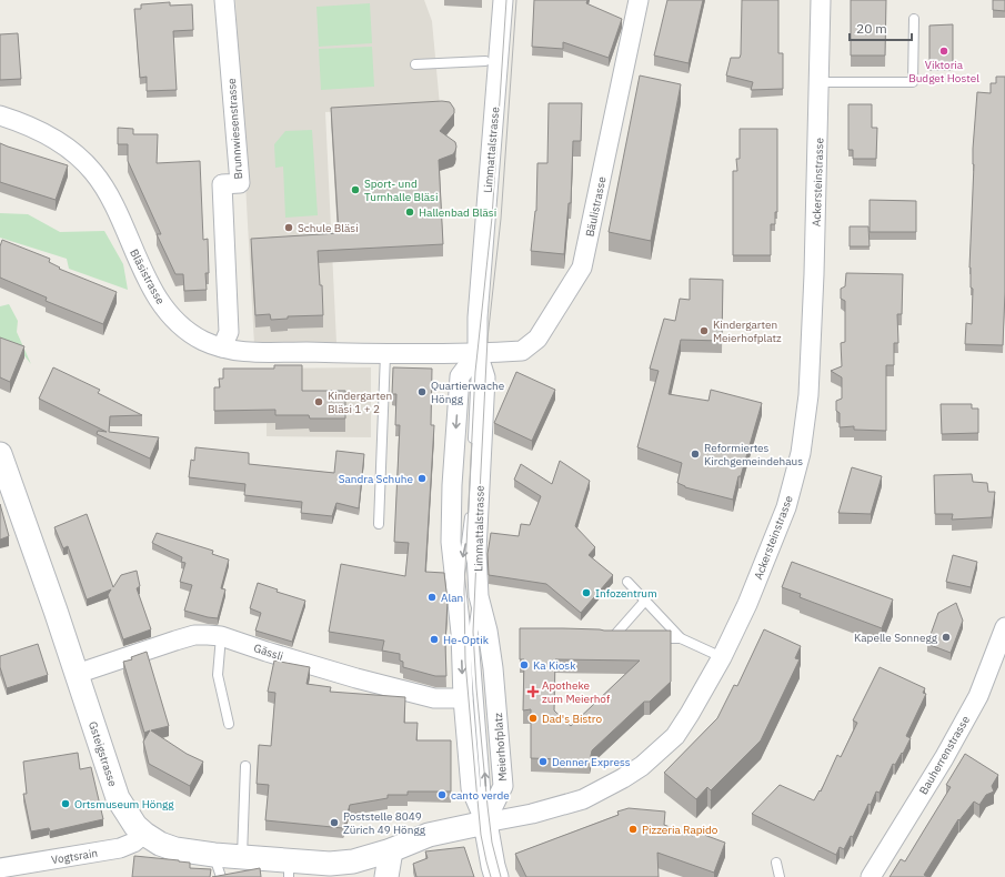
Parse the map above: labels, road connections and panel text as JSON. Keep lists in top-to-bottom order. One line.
{"streets":{"street":["Brunnwiesenstrasse","Limmattalstrasse","Ackersteinstrasse","Bäulistrasse","Bläsistrasse","Gässli","Meierhofplatz","Gsteigstrasse","Bauherrenstrasse","Vogtsrain"]},"crossings":[["Brunnwiesenstrasse","Bläsistrasse"],["Limmattalstrasse","Bäulistrasse"],["Limmattalstrasse","Bläsistrasse"],["Limmattalstrasse","Meierhofplatz"],["Ackersteinstrasse","Meierhofplatz"],["Ackersteinstrasse","Gsteigstrasse"],["Bäulistrasse","Bläsistrasse"],["Gässli","Gsteigstrasse"],["Meierhofplatz","Gsteigstrasse"],["Gsteigstrasse","Vogtsrain"]],"places":{"other":["Viktoria Budget Hostel","Sport- und Turnhalle Bläsi","Hallenbad Bläsi","Schule Bläsi","Kindergarten Meierhofplatz","Quartierwache Höngg","Kindergarten Bläsi 1 + 2","Reformiertes Kirchgemeindehaus","Sandra Schuhe","Infozentrum","Alan","Kapelle Sonnegg","He-Optik","Ka Kiosk","Dad's Bistro","Denner Express","canto verde","Ortsmuseum Höngg","Poststelle 8049 Zürich 49 Höngg","Pizzeria Rapido"],"health":["Apotheke zum Meierhof"]},"scale_bar":"20 m"}
